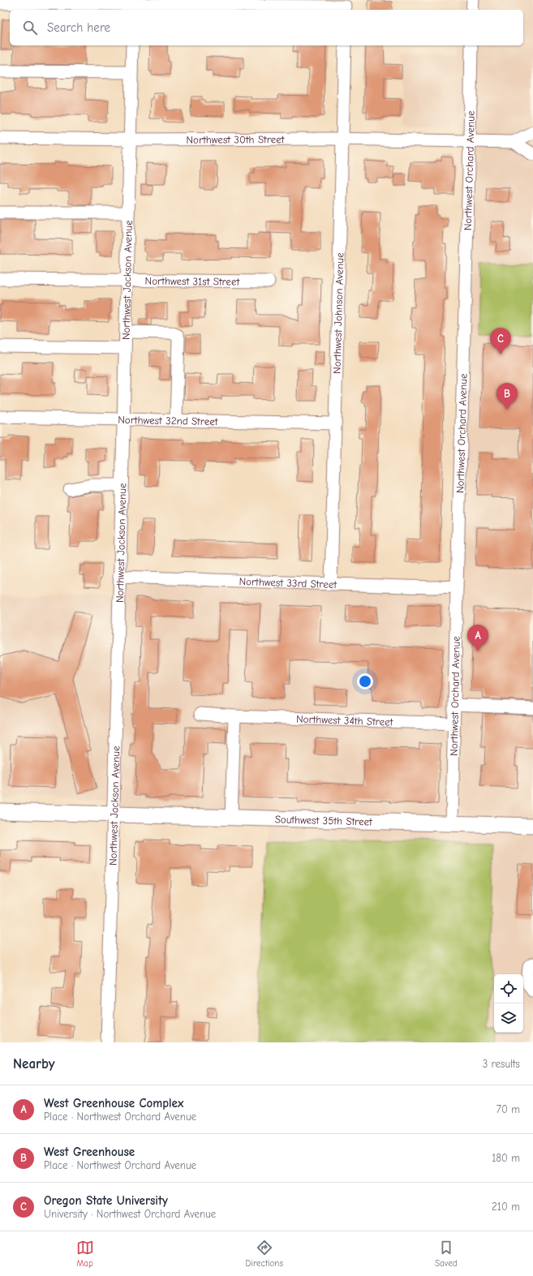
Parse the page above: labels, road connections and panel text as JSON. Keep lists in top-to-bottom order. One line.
{"streets":{"main road":["Southwest 35th Street"],"street":["Northwest 30th Street","Northwest Orchard Avenue","Northwest Jackson Avenue","Northwest 31st Street","Northwest Johnson Avenue","Northwest 32nd Street","Northwest 33rd Street","Northwest 34th Street"]},"crossings":[["Northwest 30th Street","Northwest Orchard Avenue"],["Northwest 30th Street","Northwest Jackson Avenue"],["Northwest 30th Street","Northwest Johnson Avenue"],["Northwest Orchard Avenue","Northwest 33rd Street"],["Northwest Orchard Avenue","Northwest 34th Street"],["Northwest Orchard Avenue","Southwest 35th Street"],["Northwest Jackson Avenue","Northwest 31st Street"],["Northwest Jackson Avenue","Northwest 32nd Street"],["Northwest Jackson Avenue","Northwest 33rd Street"],["Northwest Jackson Avenue","Southwest 35th Street"],["Northwest Johnson Avenue","Northwest 32nd Street"],["Northwest Johnson Avenue","Northwest 33rd Street"]],"page":{"search":"Search here","pins":["C","B","A"],"heading":["Nearby","3 results"],"list":[{"mark":"A","name":"West Greenhouse Complex","note":"Place · Northwest Orchard Avenue","value":"70 m"},{"mark":"B","name":"West Greenhouse","note":"Place · Northwest Orchard Avenue","value":"180 m"},{"mark":"C","name":"Oregon State University","note":"University · Northwest Orchard Avenue","value":"210 m"}],"nav":["Map","Directions","Saved"]}}
